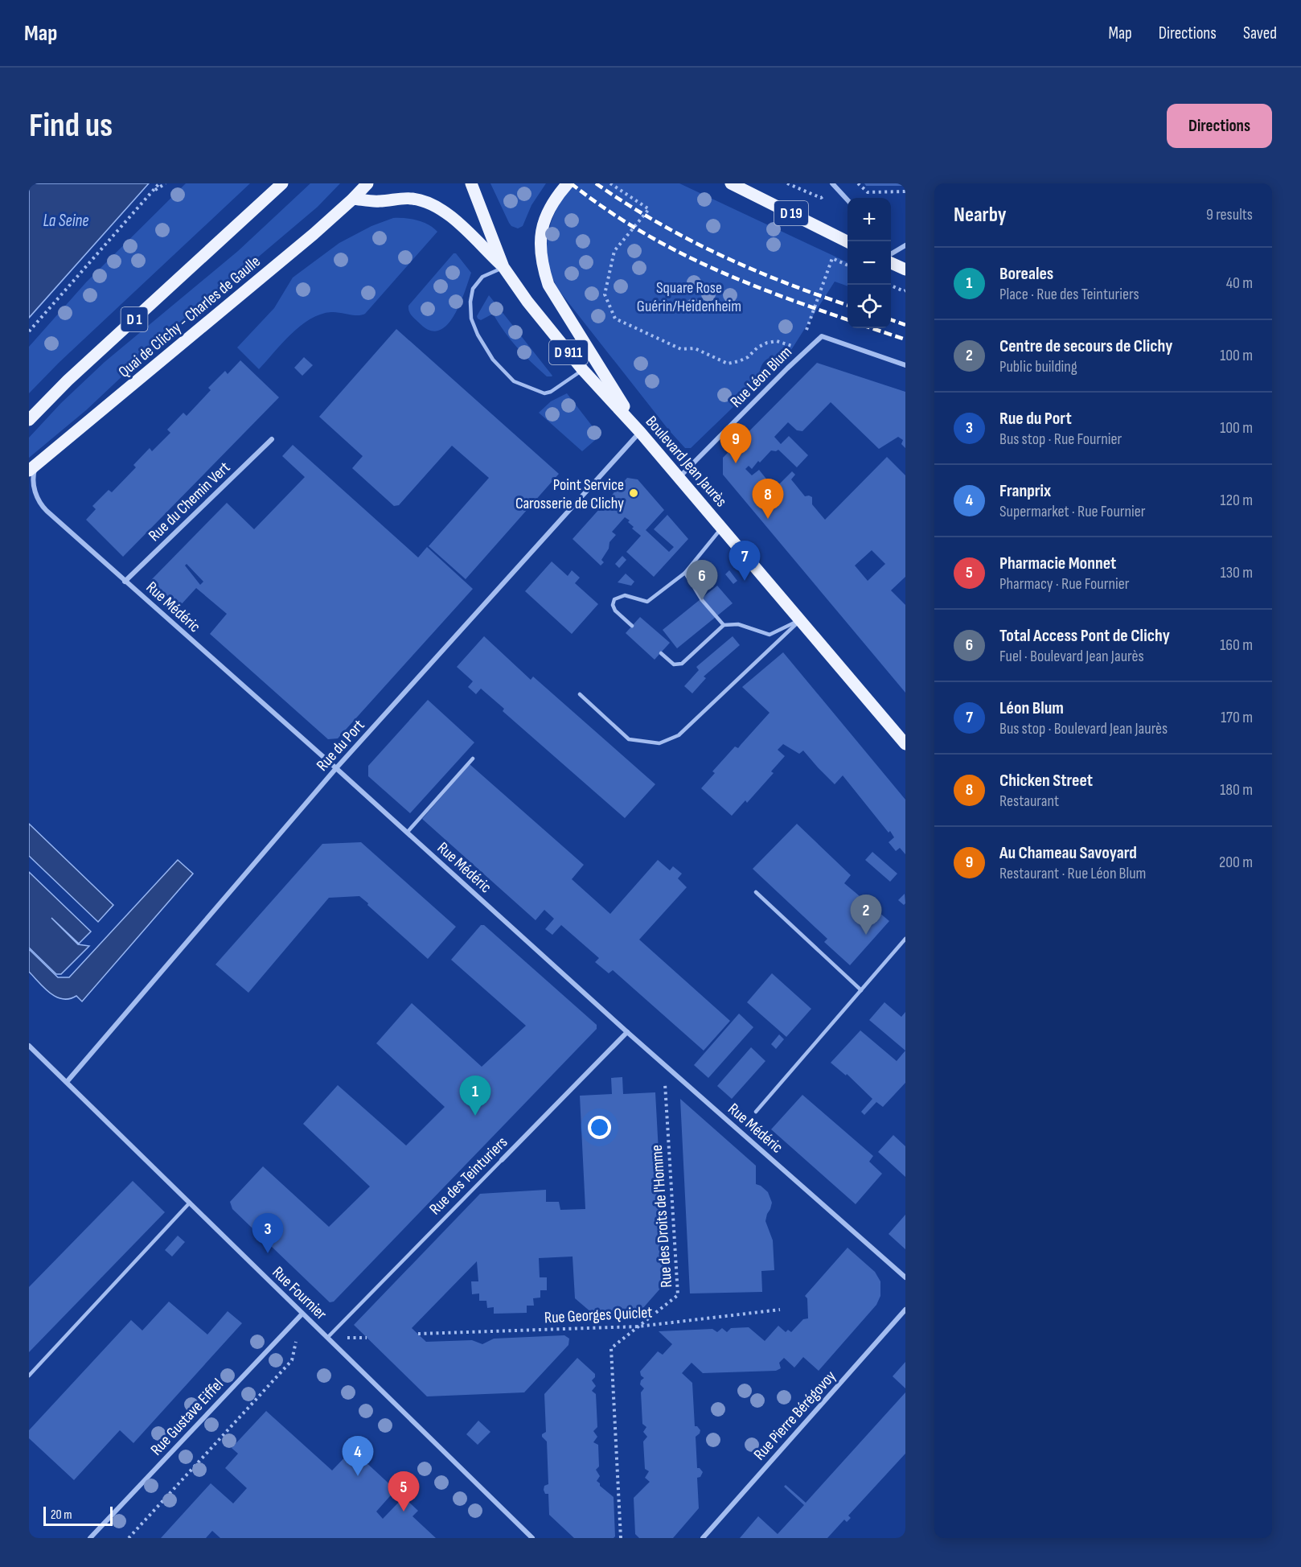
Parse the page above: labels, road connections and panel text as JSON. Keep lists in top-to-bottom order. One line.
{"streets":{"main road":["D 19","Quai de Clichy - Charles de Gaulle","D 1","D 911","Boulevard Jean Jaurès"],"street":["Rue Léon Blum","Rue du Chemin Vert","Rue Médéric","Rue du Port","Rue des Teinturiers","Rue Fournier","Rue Pierre Bérégovoy","Rue Gustave Eiffel"],"path":["Rue des Droits de l'Homme","Rue Georges Quiclet"]},"crossings":[["Quai de Clichy - Charles de Gaulle","D 911"],["Quai de Clichy - Charles de Gaulle","Rue Médéric"],["D 911","Boulevard Jean Jaurès"],["Rue Léon Blum","Boulevard Jean Jaurès"],["Boulevard Jean Jaurès","Rue du Port"],["Rue du Chemin Vert","Rue Médéric"],["Rue Médéric","Rue du Port"],["Rue Médéric","Rue des Teinturiers"],["Rue Médéric","Rue des Droits de l'Homme"],["Rue du Port","Rue Fournier"],["Rue des Teinturiers","Rue Fournier"],["Rue des Droits de l'Homme","Rue Georges Quiclet"],["Rue Fournier","Rue Gustave Eiffel"]],"water":["La Seine"],"parks":["Square Rose Guérin/Heidenheim"],"places":["Point Service Carosserie de Clichy"],"scale_bar":"20 m","page":{"header":"Map","nav":["Map","Directions","Saved"],"buttons":"Directions","title":"Find us","heading":["Nearby","9 results"],"map_buttons":["+","−"],"list":[{"mark":"1","name":"Boreales","note":"Place · Rue des Teinturiers","value":"40 m"},{"mark":"2","name":"Centre de secours de Clichy","note":"Public building","value":"100 m"},{"mark":"3","name":"Rue du Port","note":"Bus stop · Rue Fournier","value":"100 m"},{"mark":"4","name":"Franprix","note":"Supermarket · Rue Fournier","value":"120 m"},{"mark":"5","name":"Pharmacie Monnet","note":"Pharmacy · Rue Fournier","value":"130 m"},{"mark":"6","name":"Total Access Pont de Clichy","note":"Fuel · Boulevard Jean Jaurès","value":"160 m"},{"mark":"7","name":"Léon Blum","note":"Bus stop · Boulevard Jean Jaurès","value":"170 m"},{"mark":"8","name":"Chicken Street","note":"Restaurant","value":"180 m"},{"mark":"9","name":"Au Chameau Savoyard","note":"Restaurant · Rue Léon Blum","value":"200 m"}],"pins":["9","8","7","6","2","1","3","4","5"],"scale":"20 m"}}
